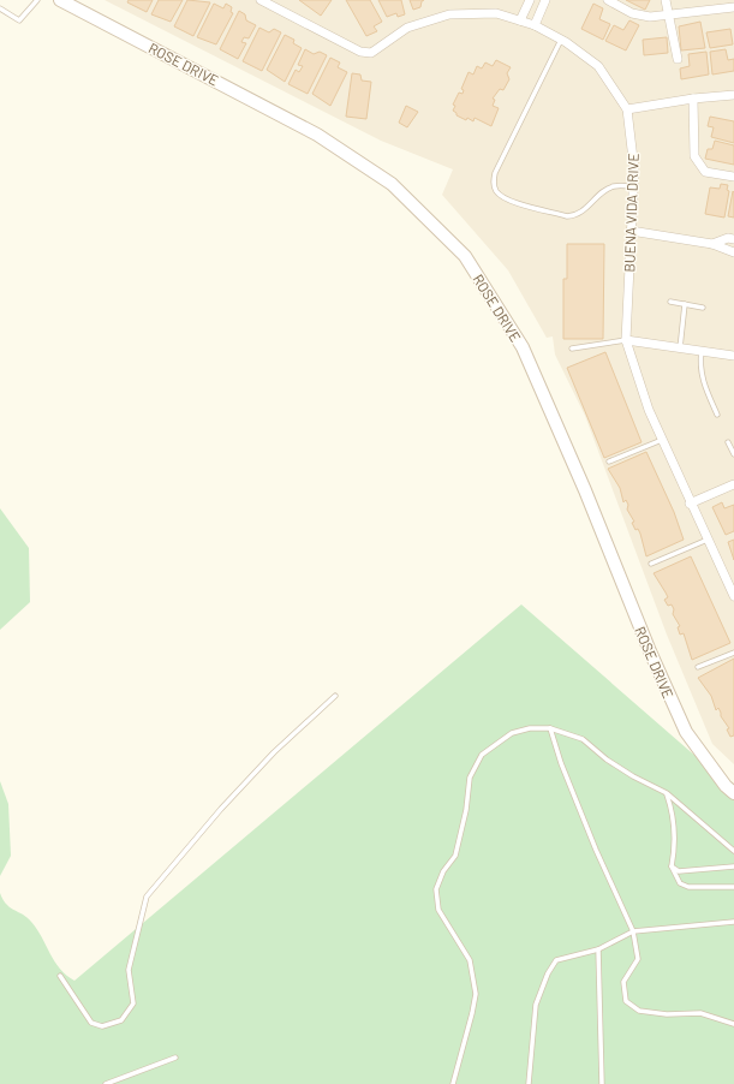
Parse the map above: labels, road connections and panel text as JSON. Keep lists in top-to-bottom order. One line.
{"streets":{"street":["ROSE DRIVE","BUENA VIDA DRIVE"]}}
